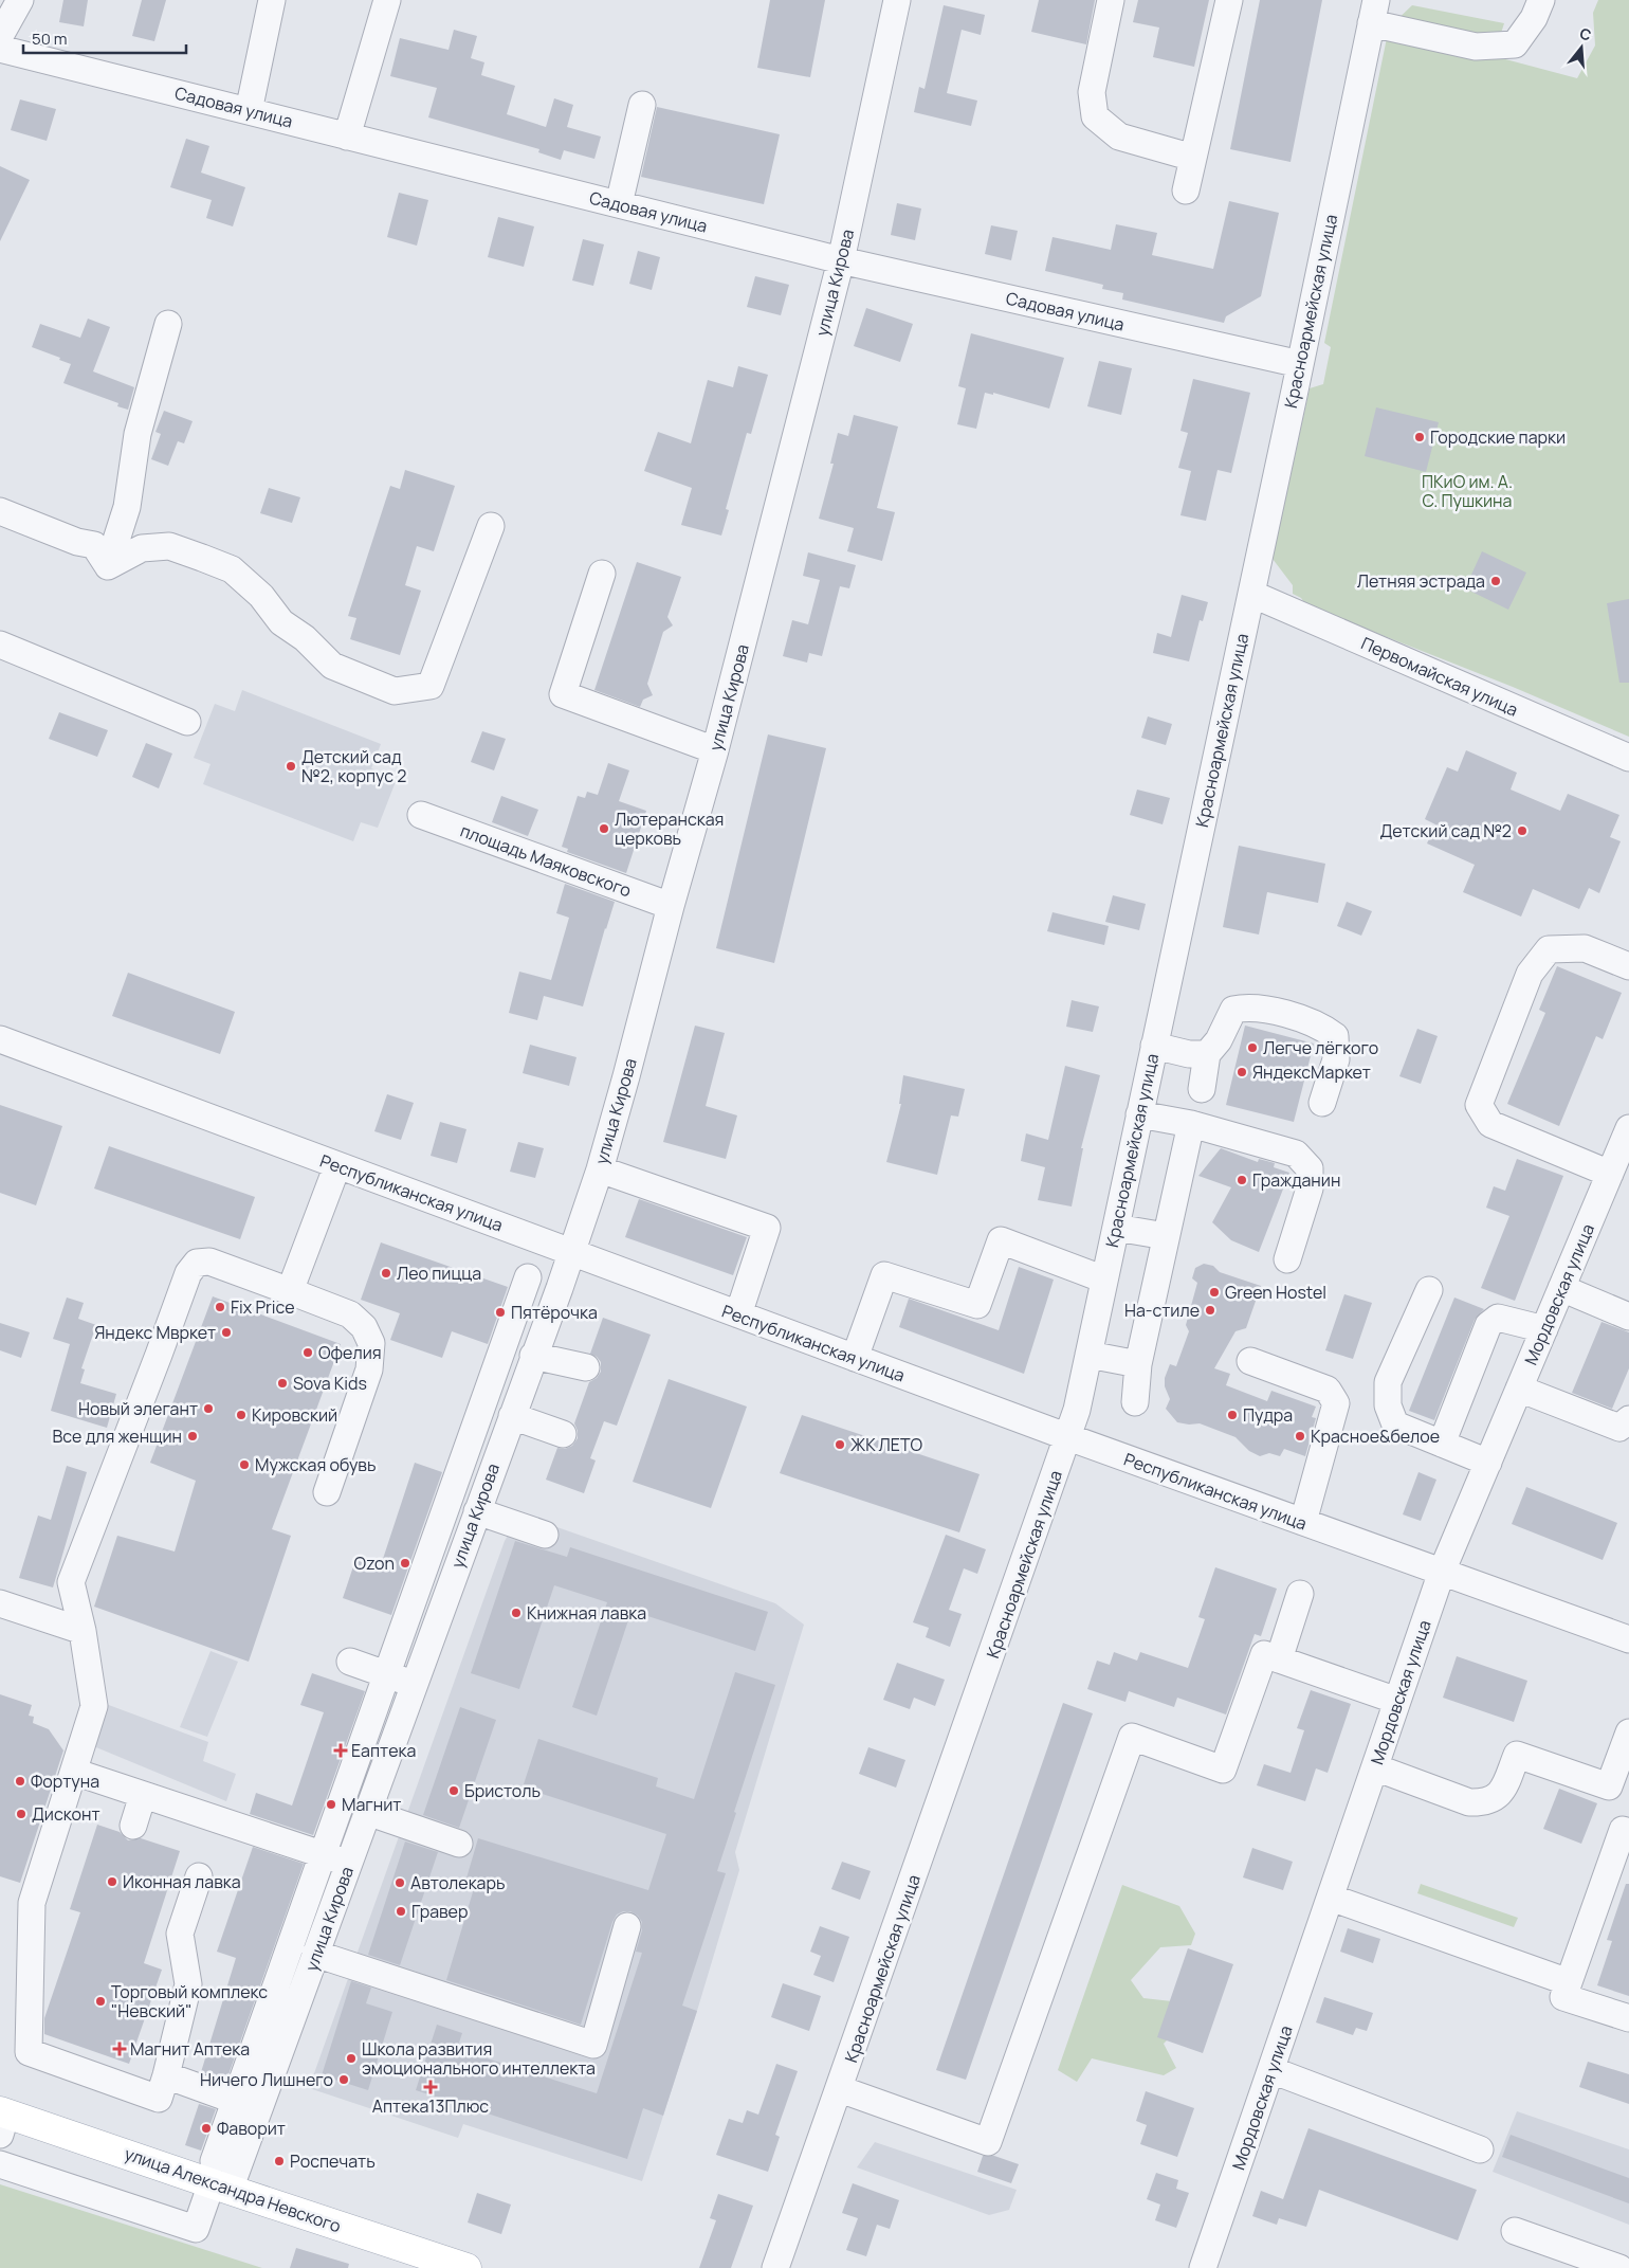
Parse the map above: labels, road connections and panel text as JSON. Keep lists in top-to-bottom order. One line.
{"streets":{"main road":["улица Александра Невского"],"street":["Садовая улица","улица Кирова","Красноармейская улица","Первомайская улица","площадь Маяковского","Республиканская улица","Мордовская улица"]},"crossings":[["Садовая улица","улица Кирова"],["Садовая улица","Красноармейская улица"],["улица Кирова","площадь Маяковского"],["улица Кирова","Республиканская улица"],["улица Кирова","улица Александра Невского"],["Красноармейская улица","Первомайская улица"],["Красноармейская улица","Республиканская улица"],["Республиканская улица","Мордовская улица"]],"parks":["ПКиО им. А. С. Пушкина"],"places":{"other":["Городские парки","Летняя эстрада","Детский сад №2, корпус 2","Лютеранская церковь","Детский сад №2","Легче лёгкого","ЯндексМаркет","Гражданин","Лео пицца","Green Hostel","Fix Price","На-стиле","Пятёрочка","Яндекс Мвркет","Офелия","Sova Kids","Новый элегант","Кировский","Пудра","Все для женщин","Красное&белое","ЖК ЛЕТО","Мужская обувь","Ozon","Книжная лавка","Фортуна","Бристоль","Магнит","Дисконт","Иконная лавка","Автолекарь","Гравер","Торговый комплекс \"Невский\"","Школа развития эмоционального интеллекта","Ничего Лишнего","Фаворит","Роспечать"],"health":["Еаптека","Магнит Аптека","Аптека13Плюс"]},"scale_bar":"50 m","north":"top"}
